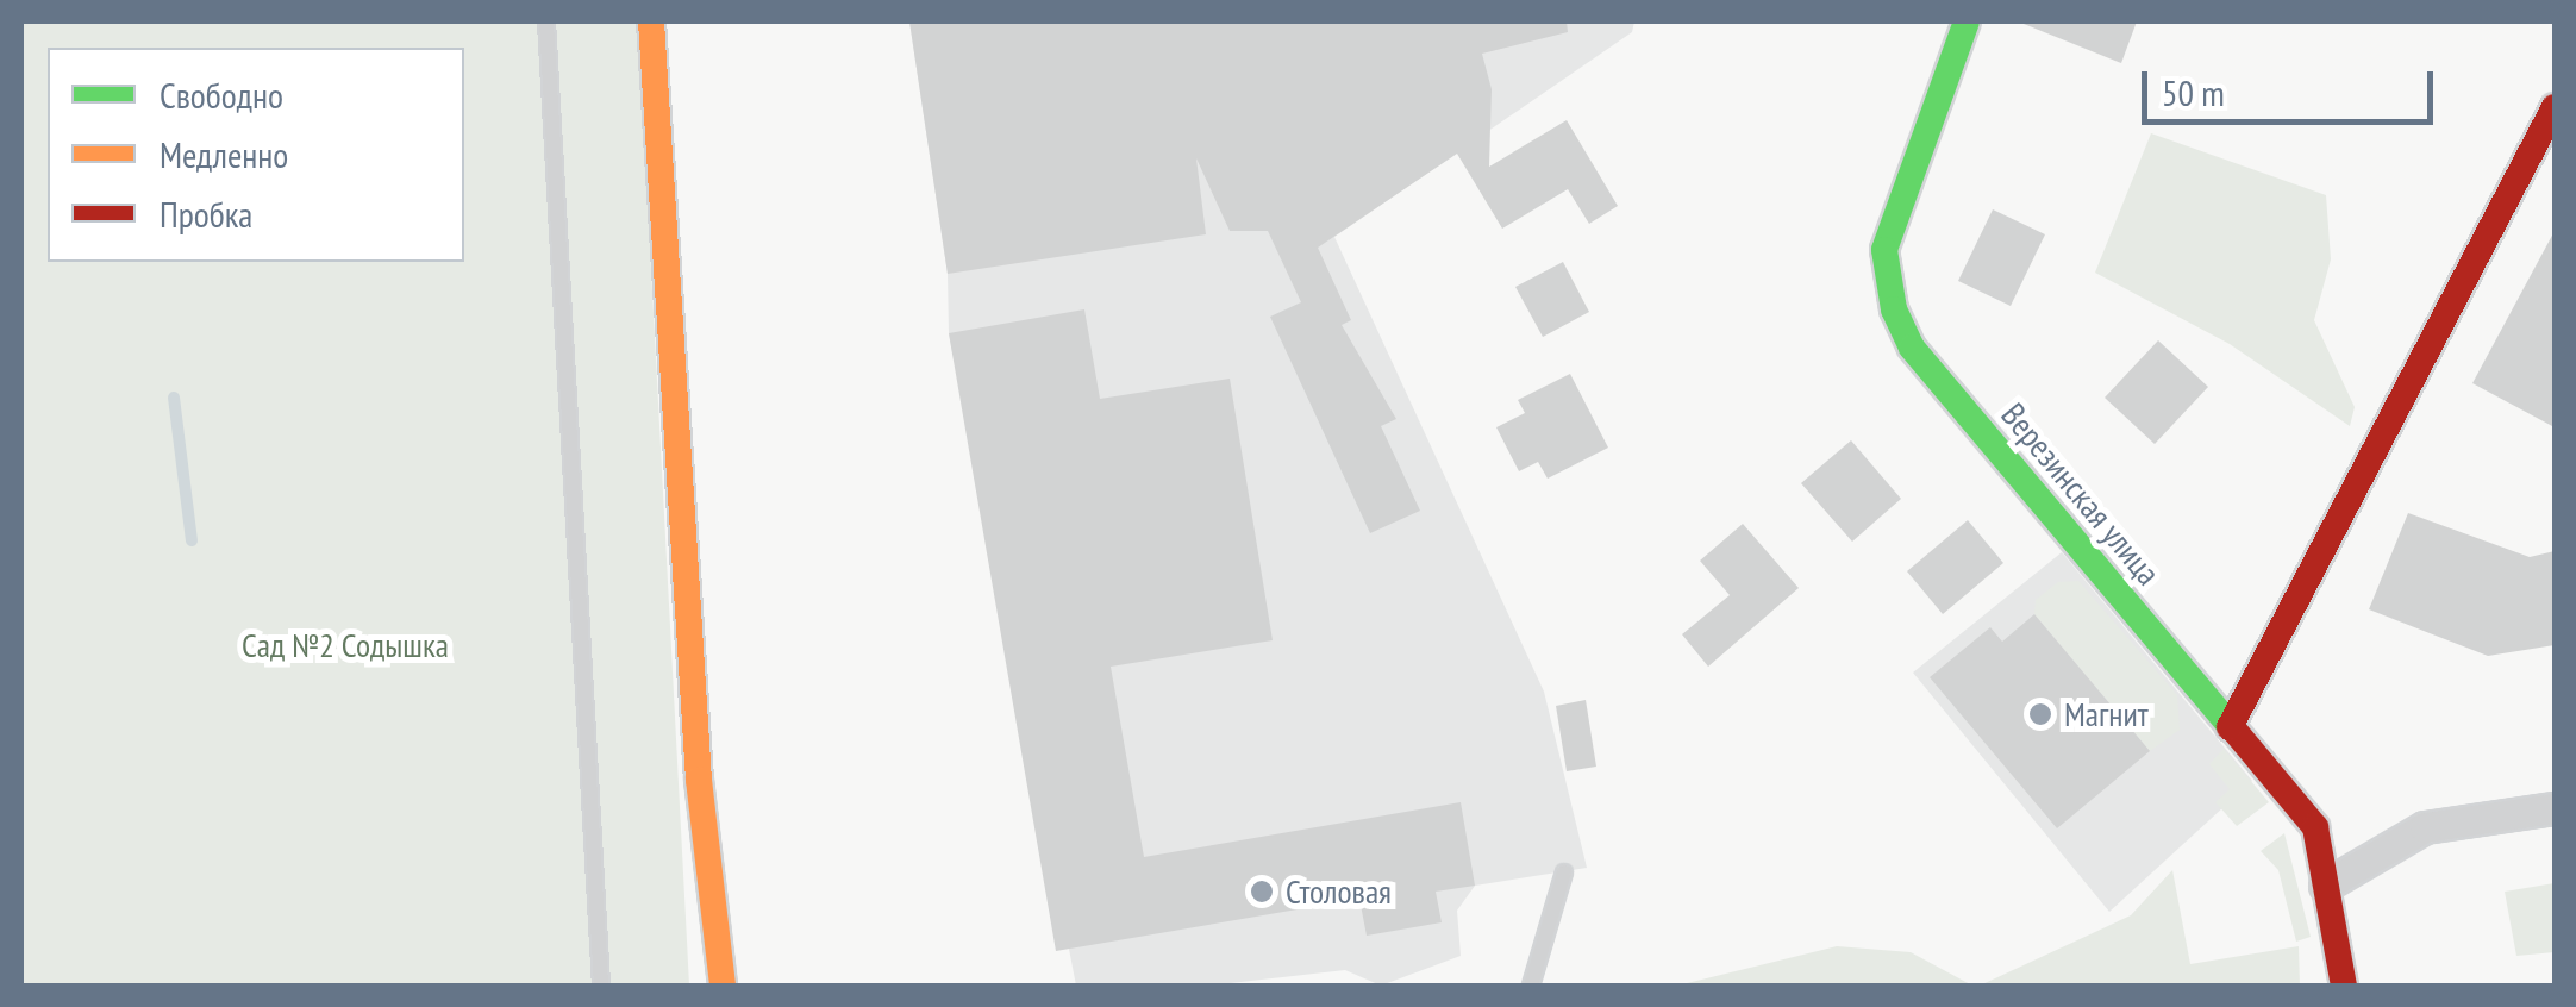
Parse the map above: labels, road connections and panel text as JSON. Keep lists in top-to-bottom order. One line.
{"streets":{"street":["Верезинская улица"]},"parks":["Сад №2 Содышка"],"places":["Магнит","Столовая"],"legend":["Свободно","Медленно","Пробка"],"scale_bar":"50 m"}
